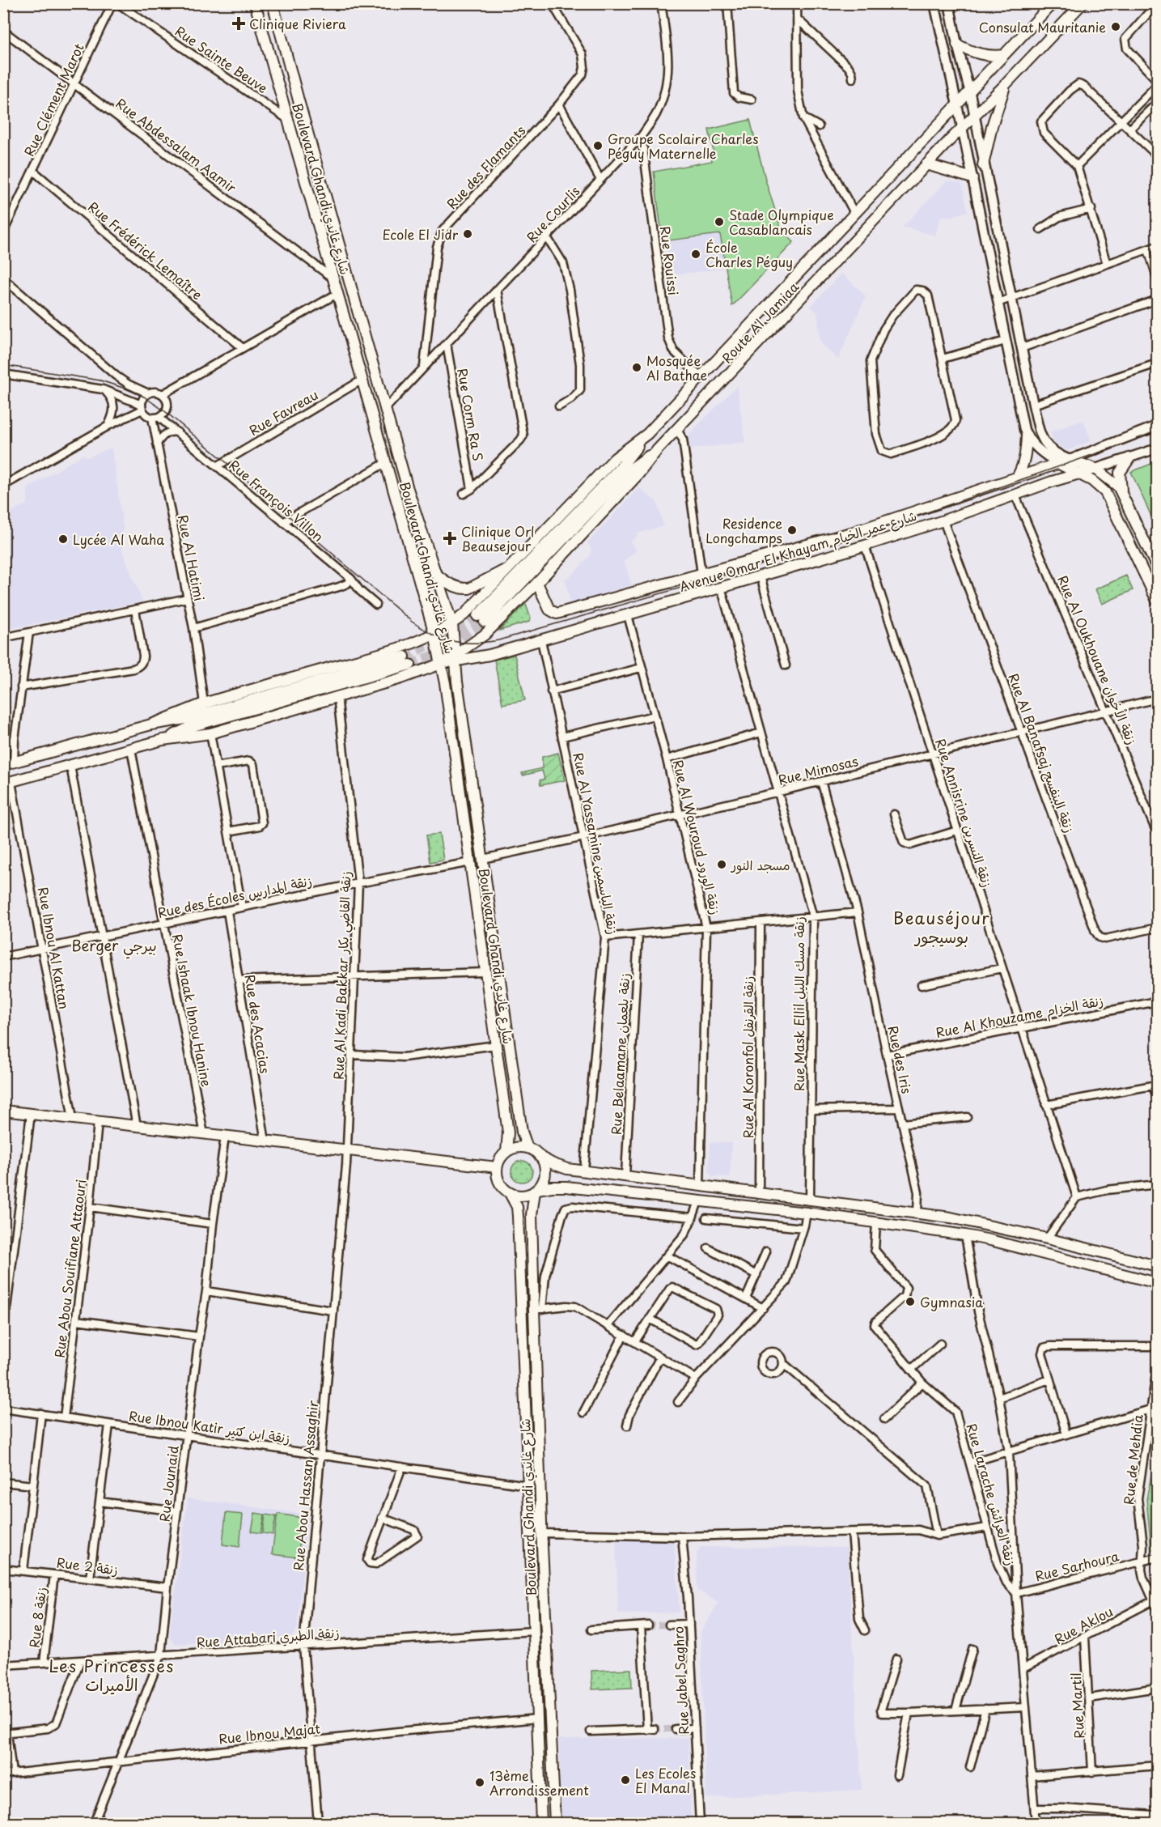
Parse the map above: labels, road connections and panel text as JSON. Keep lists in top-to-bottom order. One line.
{"streets":{"main road":["Boulevard Ghandi شارع غاندي","Route Al Jamiaa","Avenue Omar El Khayam شارع عمر الخيام"],"street":["Rue Sainte Beuve","Rue Clément Marot","Rue Abdessalam Aamir","Rue des Flamants","Rue Courlis","Rue Frédérick Lemaître","Rue Rouissi","Rue Favreau","Rue Corm Ra S","Rue François Villon","Rue Al Hatimi","Rue Al Oukhouane زنقة الأخوان","Rue Al Banafsaj زنقة البنفسج","Rue Mimosas","Rue Annisrine زنقة النسرين","Rue Al Wouroud زنقة الورود","Rue Al Yassamine زنقة الياسمين","Rue des Écoles زنقة المدارس","Rue Ibnou Al Kattan","Rue Al Kadi Bakkar زنقة القاضي بكار","Rue Mask Ellil زنقة مسك الليل","Rue Ishaak Ibnou Hanine","Rue Al Khouzame زنقة الخزام","Rue des Acacias","Rue Belaamane زنقة بلعمان","Rue Al Koronfol زنقة القرنفل","Rue des Iris","Rue Abou Souifiane Attaouri","Rue Ibnou Katir زنقة ابن كثير","Rue de Mehdia","Rue Jounaid","Rue Abou Hassan Assaghir","Rue Larache زنقة العرائش","Rue 2 زنقة","Rue Sarhoura","Rue 8 زنقة","Rue Aklou","Rue Attabari زنقة الطبري","Rue Jabel Saghro","Rue Martil","Rue Ibnou Majat"]},"crossings":[["Rue Sainte Beuve","Boulevard Ghandi شارع غاندي"],["Rue Clément Marot","Rue Abdessalam Aamir"],["Rue Clément Marot","Rue Frédérick Lemaître"],["Rue Abdessalam Aamir","Boulevard Ghandi شارع غاندي"],["Rue des Flamants","Rue Courlis"],["Boulevard Ghandi شارع غاندي","Rue Courlis"],["Boulevard Ghandi شارع غاندي","Route Al Jamiaa"],["Boulevard Ghandi شارع غاندي","Rue Favreau"],["Boulevard Ghandi شارع غاندي","Avenue Omar El Khayam شارع عمر الخيام"],["Boulevard Ghandi شارع غاندي","Rue Mimosas"],["Boulevard Ghandi شارع غاندي","Rue des Écoles زنقة المدارس"],["Boulevard Ghandi شارع غاندي","Rue Ibnou Katir زنقة ابن كثير"],["Boulevard Ghandi شارع غاندي","Rue Attabari زنقة الطبري"],["Boulevard Ghandi شارع غاندي","Rue Ibnou Majat"],["Rue Courlis","Rue Rouissi"],["Rue Courlis","Rue Corm Ra S"],["Rue Rouissi","Route Al Jamiaa"],["Route Al Jamiaa","Avenue Omar El Khayam شارع عمر الخيام"],["Route Al Jamiaa","Rue Al Hatimi"],["Rue Favreau","Rue François Villon"],["Rue François Villon","Rue Al Hatimi"],["Avenue Omar El Khayam شارع عمر الخيام","Rue Al Oukhouane زنقة الأخوان"],["Avenue Omar El Khayam شارع عمر الخيام","Rue Al Banafsaj زنقة البنفسج"],["Avenue Omar El Khayam شارع عمر الخيام","Rue Annisrine زنقة النسرين"],["Avenue Omar El Khayam شارع عمر الخيام","Rue Al Wouroud زنقة الورود"],["Avenue Omar El Khayam شارع عمر الخيام","Rue Al Yassamine زنقة الياسمين"],["Avenue Omar El Khayam شارع عمر الخيام","Rue Mask Ellil زنقة مسك الليل"],["Rue Al Oukhouane زنقة الأخوان","Rue Mimosas"],["Rue Al Banafsaj زنقة البنفسج","Rue Mimosas"],["Rue Mimosas","Rue Annisrine زنقة النسرين"],["Rue Mimosas","Rue Al Wouroud زنقة الورود"],["Rue Mimosas","Rue Al Yassamine زنقة الياسمين"],["Rue Mimosas","Rue Mask Ellil زنقة مسك الليل"],["Rue Mimosas","Rue des Iris"],["Rue Annisrine زنقة النسرين","Rue Al Khouzame زنقة الخزام"],["Rue des Écoles زنقة المدارس","Rue Ibnou Al Kattan"],["Rue des Écoles زنقة المدارس","Rue Al Kadi Bakkar زنقة القاضي بكار"],["Rue des Écoles زنقة المدارس","Rue Ishaak Ibnou Hanine"],["Rue des Écoles زنقة المدارس","Rue des Acacias"],["Rue Al Kadi Bakkar زنقة القاضي بكار","Rue Abou Hassan Assaghir"],["Rue Al Khouzame زنقة الخزام","Rue des Iris"],["Rue Abou Souifiane Attaouri","Rue Ibnou Katir زنقة ابن كثير"],["Rue Ibnou Katir زنقة ابن كثير","Rue Jounaid"],["Rue Ibnou Katir زنقة ابن كثير","Rue Abou Hassan Assaghir"],["Rue de Mehdia","Rue Sarhoura"],["Rue de Mehdia","Rue Aklou"],["Rue Jounaid","Rue 2 زنقة"],["Rue Jounaid","Rue Attabari زنقة الطبري"],["Rue Jounaid","Rue Ibnou Majat"],["Rue Abou Hassan Assaghir","Rue Attabari زنقة الطبري"],["Rue Abou Hassan Assaghir","Rue Ibnou Majat"],["Rue Larache زنقة العرائش","Rue Sarhoura"],["Rue 2 زنقة","Rue 8 زنقة"],["Rue 8 زنقة","Rue Attabari زنقة الطبري"],["Rue Aklou","Rue Martil"]],"districts":["Beauséjour بوسيجور","Berger بيرجي","Les Princesses الأميرات"],"places":{"health":["Clinique Riviera","Clinique Orl Beausejour"],"other":["Consulat Mauritanie","Groupe Scolaire Charles Péguy Maternelle","Stade Olympique Casablancais","Ecole El Jidr","École Charles Péguy","Mosquée Al Bathae","Residence Longchamps","Lycée Al Waha","مسجد النور","Gymnasia","Les Ecoles El Manal","13ème Arrondissement"]}}
